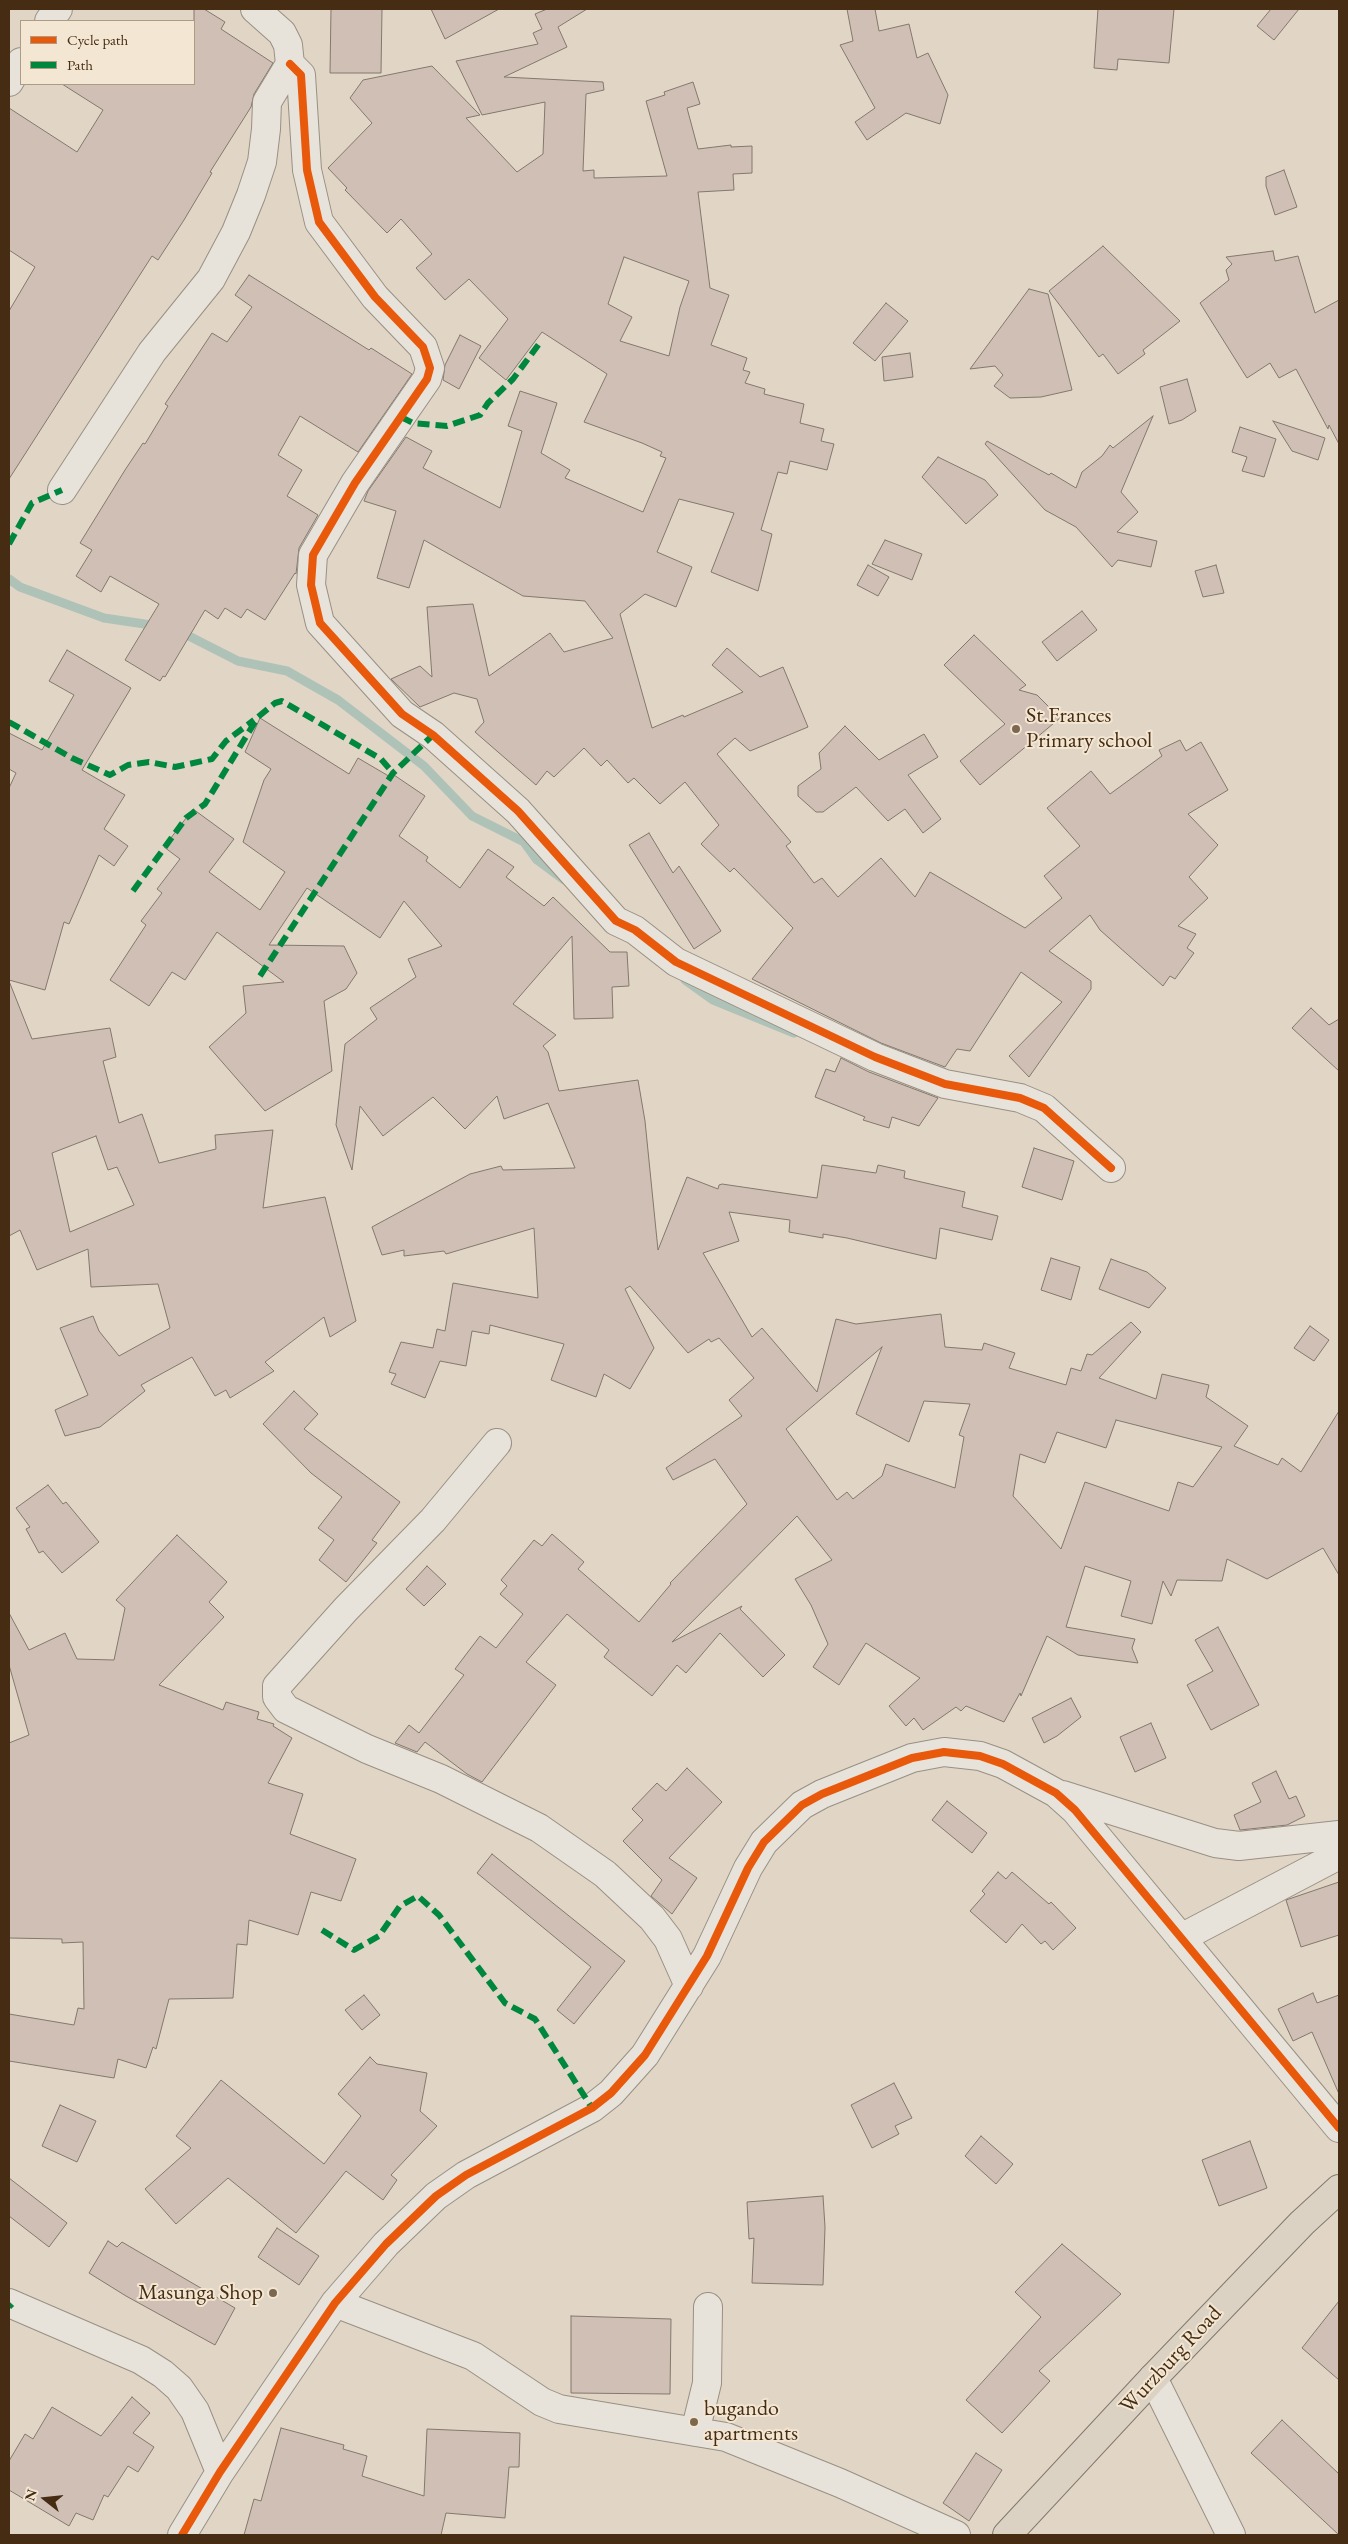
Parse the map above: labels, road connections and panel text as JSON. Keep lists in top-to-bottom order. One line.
{"streets":{"main road":["Wurzburg Road"]},"places":["St.Frances Primary school","Masunga Shop","bugando apartments"],"legend":["Cycle path","Path"],"north":"left"}
